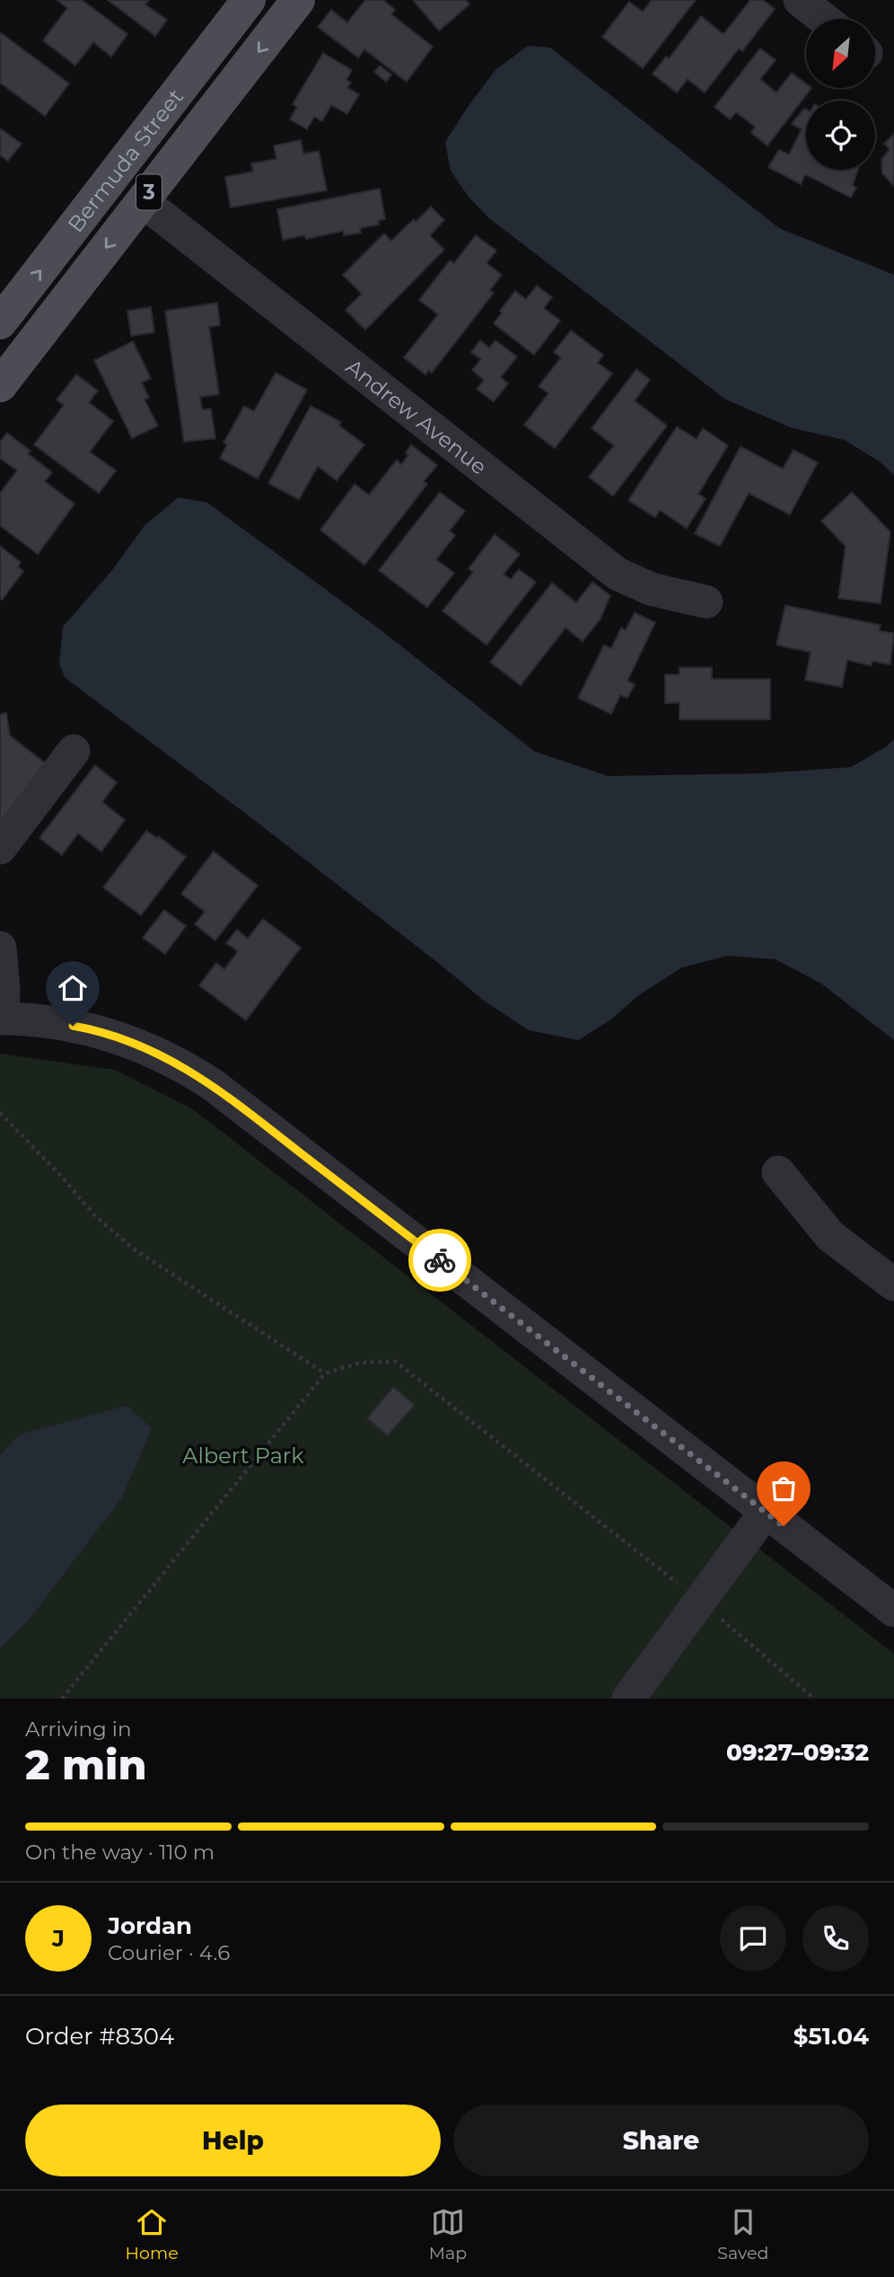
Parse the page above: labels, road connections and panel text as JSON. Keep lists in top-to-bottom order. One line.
{"streets":{"main road":["Bermuda Street","3"],"street":["Andrew Avenue"]},"crossings":[["Bermuda Street","Andrew Avenue"]],"parks":["Albert Park"],"north":"bottom left","page":{"heading":["2 min","Arriving in","09:27–09:32"],"panel":["Jordan","Courier · 4.6","Order #8304","$51.04"],"bar":"On the way · 110 m","round":"J","buttons":["Help","Share"],"tabs":["Home","Map","Saved"]}}
